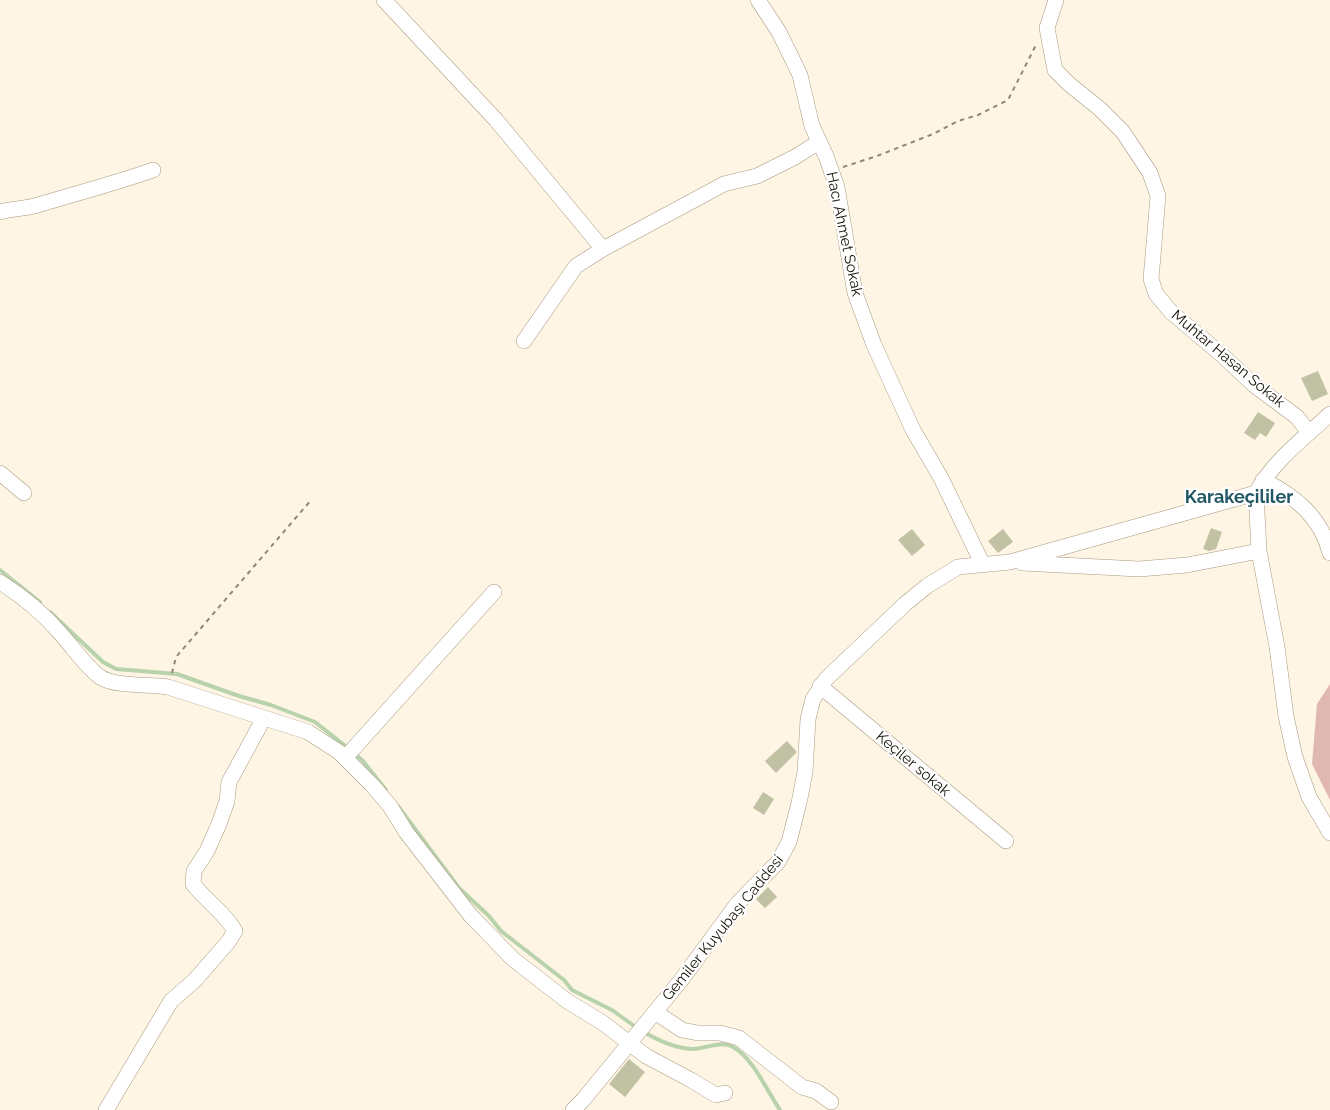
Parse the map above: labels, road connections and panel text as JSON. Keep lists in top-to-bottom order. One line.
{"streets":{"street":["Hacı Ahmet Sokak","Muhtar Hasan Sokak","Keçiler sokak","Gemiler Kuyubaşı Caddesi"]},"crossings":[["Hacı Ahmet Sokak","Gemiler Kuyubaşı Caddesi"],["Keçiler sokak","Gemiler Kuyubaşı Caddesi"]],"districts":["Karakeçililer"]}
